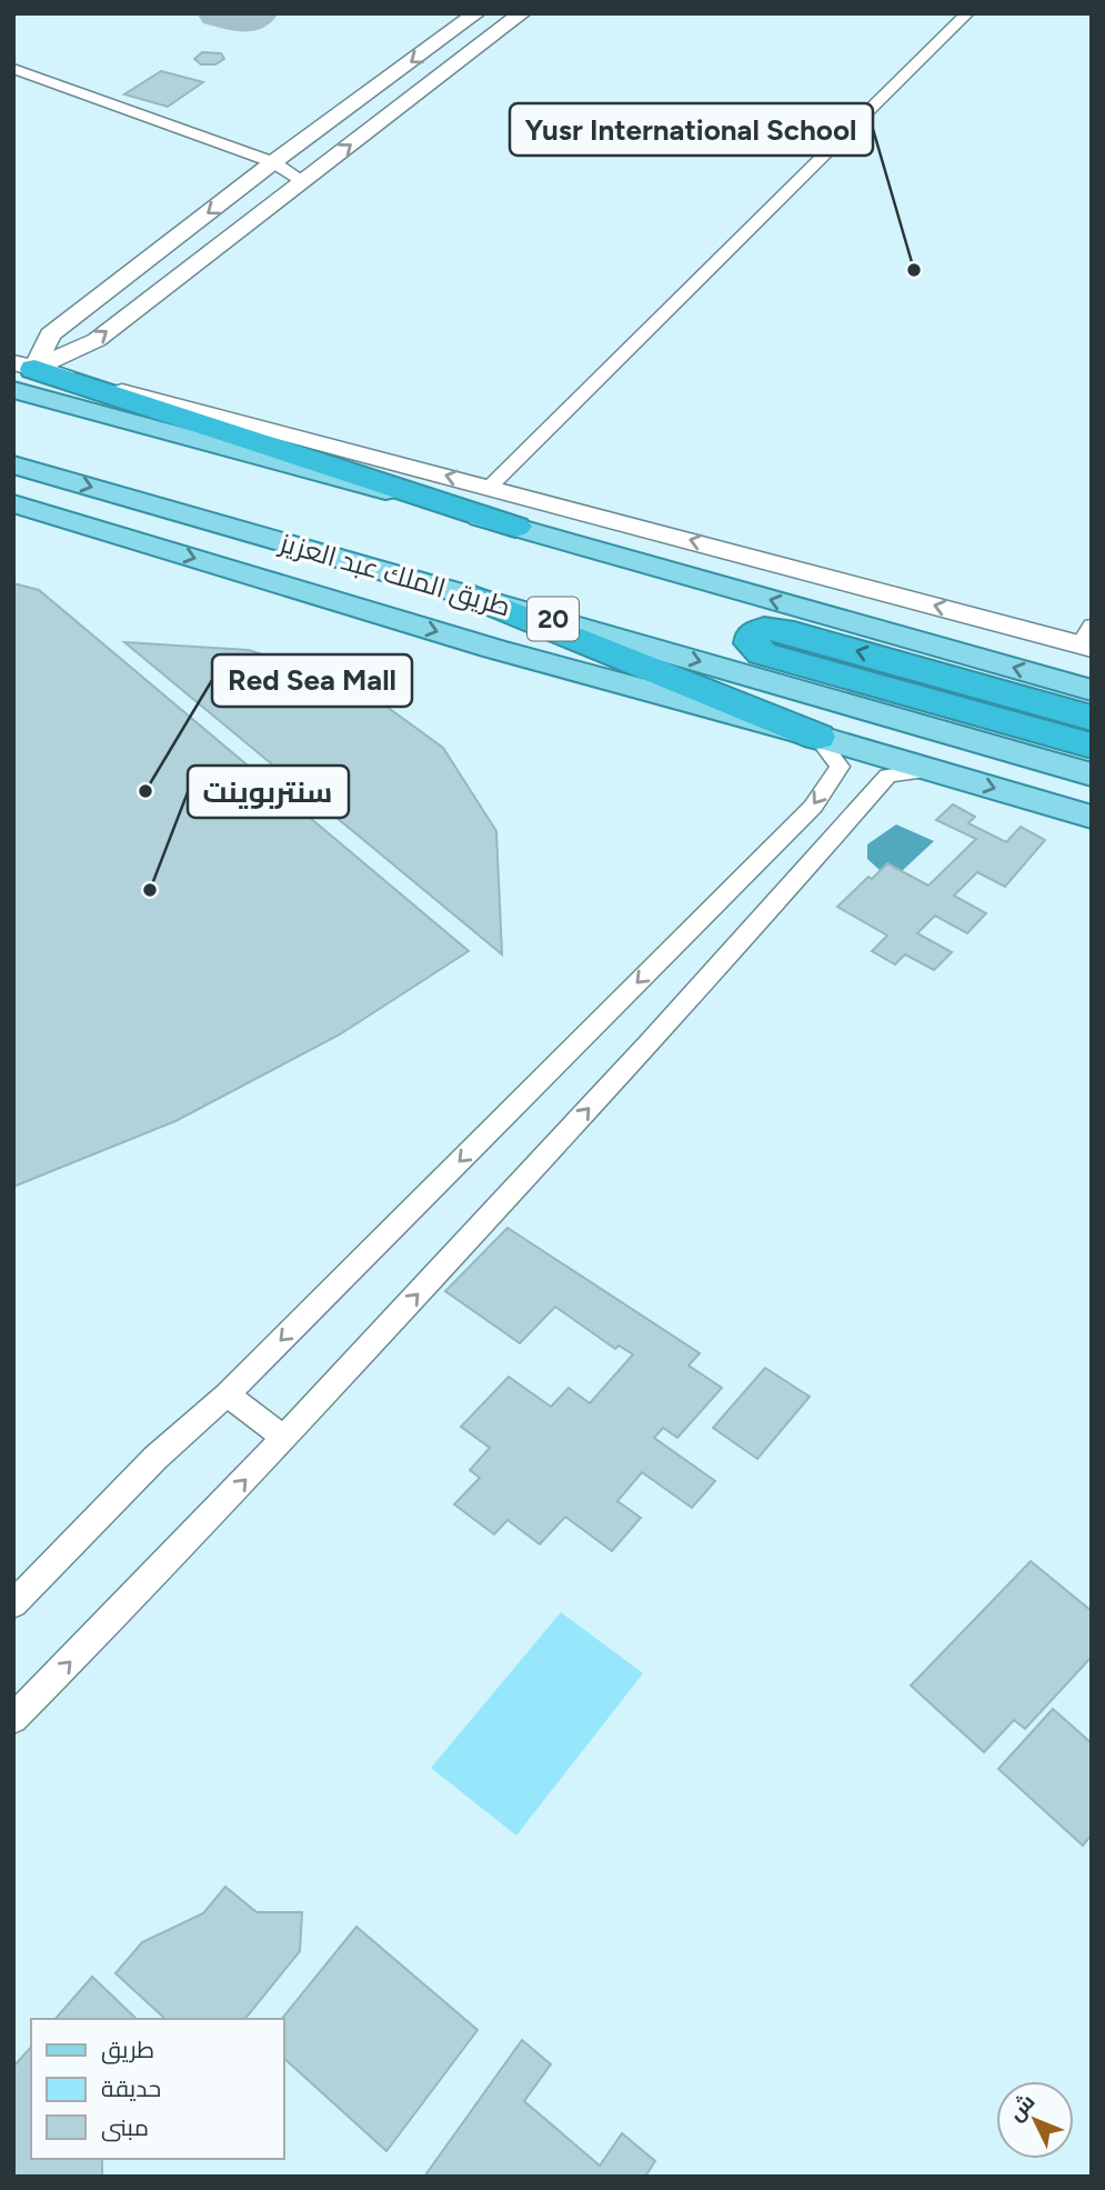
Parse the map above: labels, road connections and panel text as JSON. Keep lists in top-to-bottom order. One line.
{"streets":{"main road":["طريق الملك عبد العزيز","20"]},"places":["Yusr International School","Red Sea Mall","سنتربوينت"],"legend":["طريق","حديقة","مبنى"],"north":"top left"}
